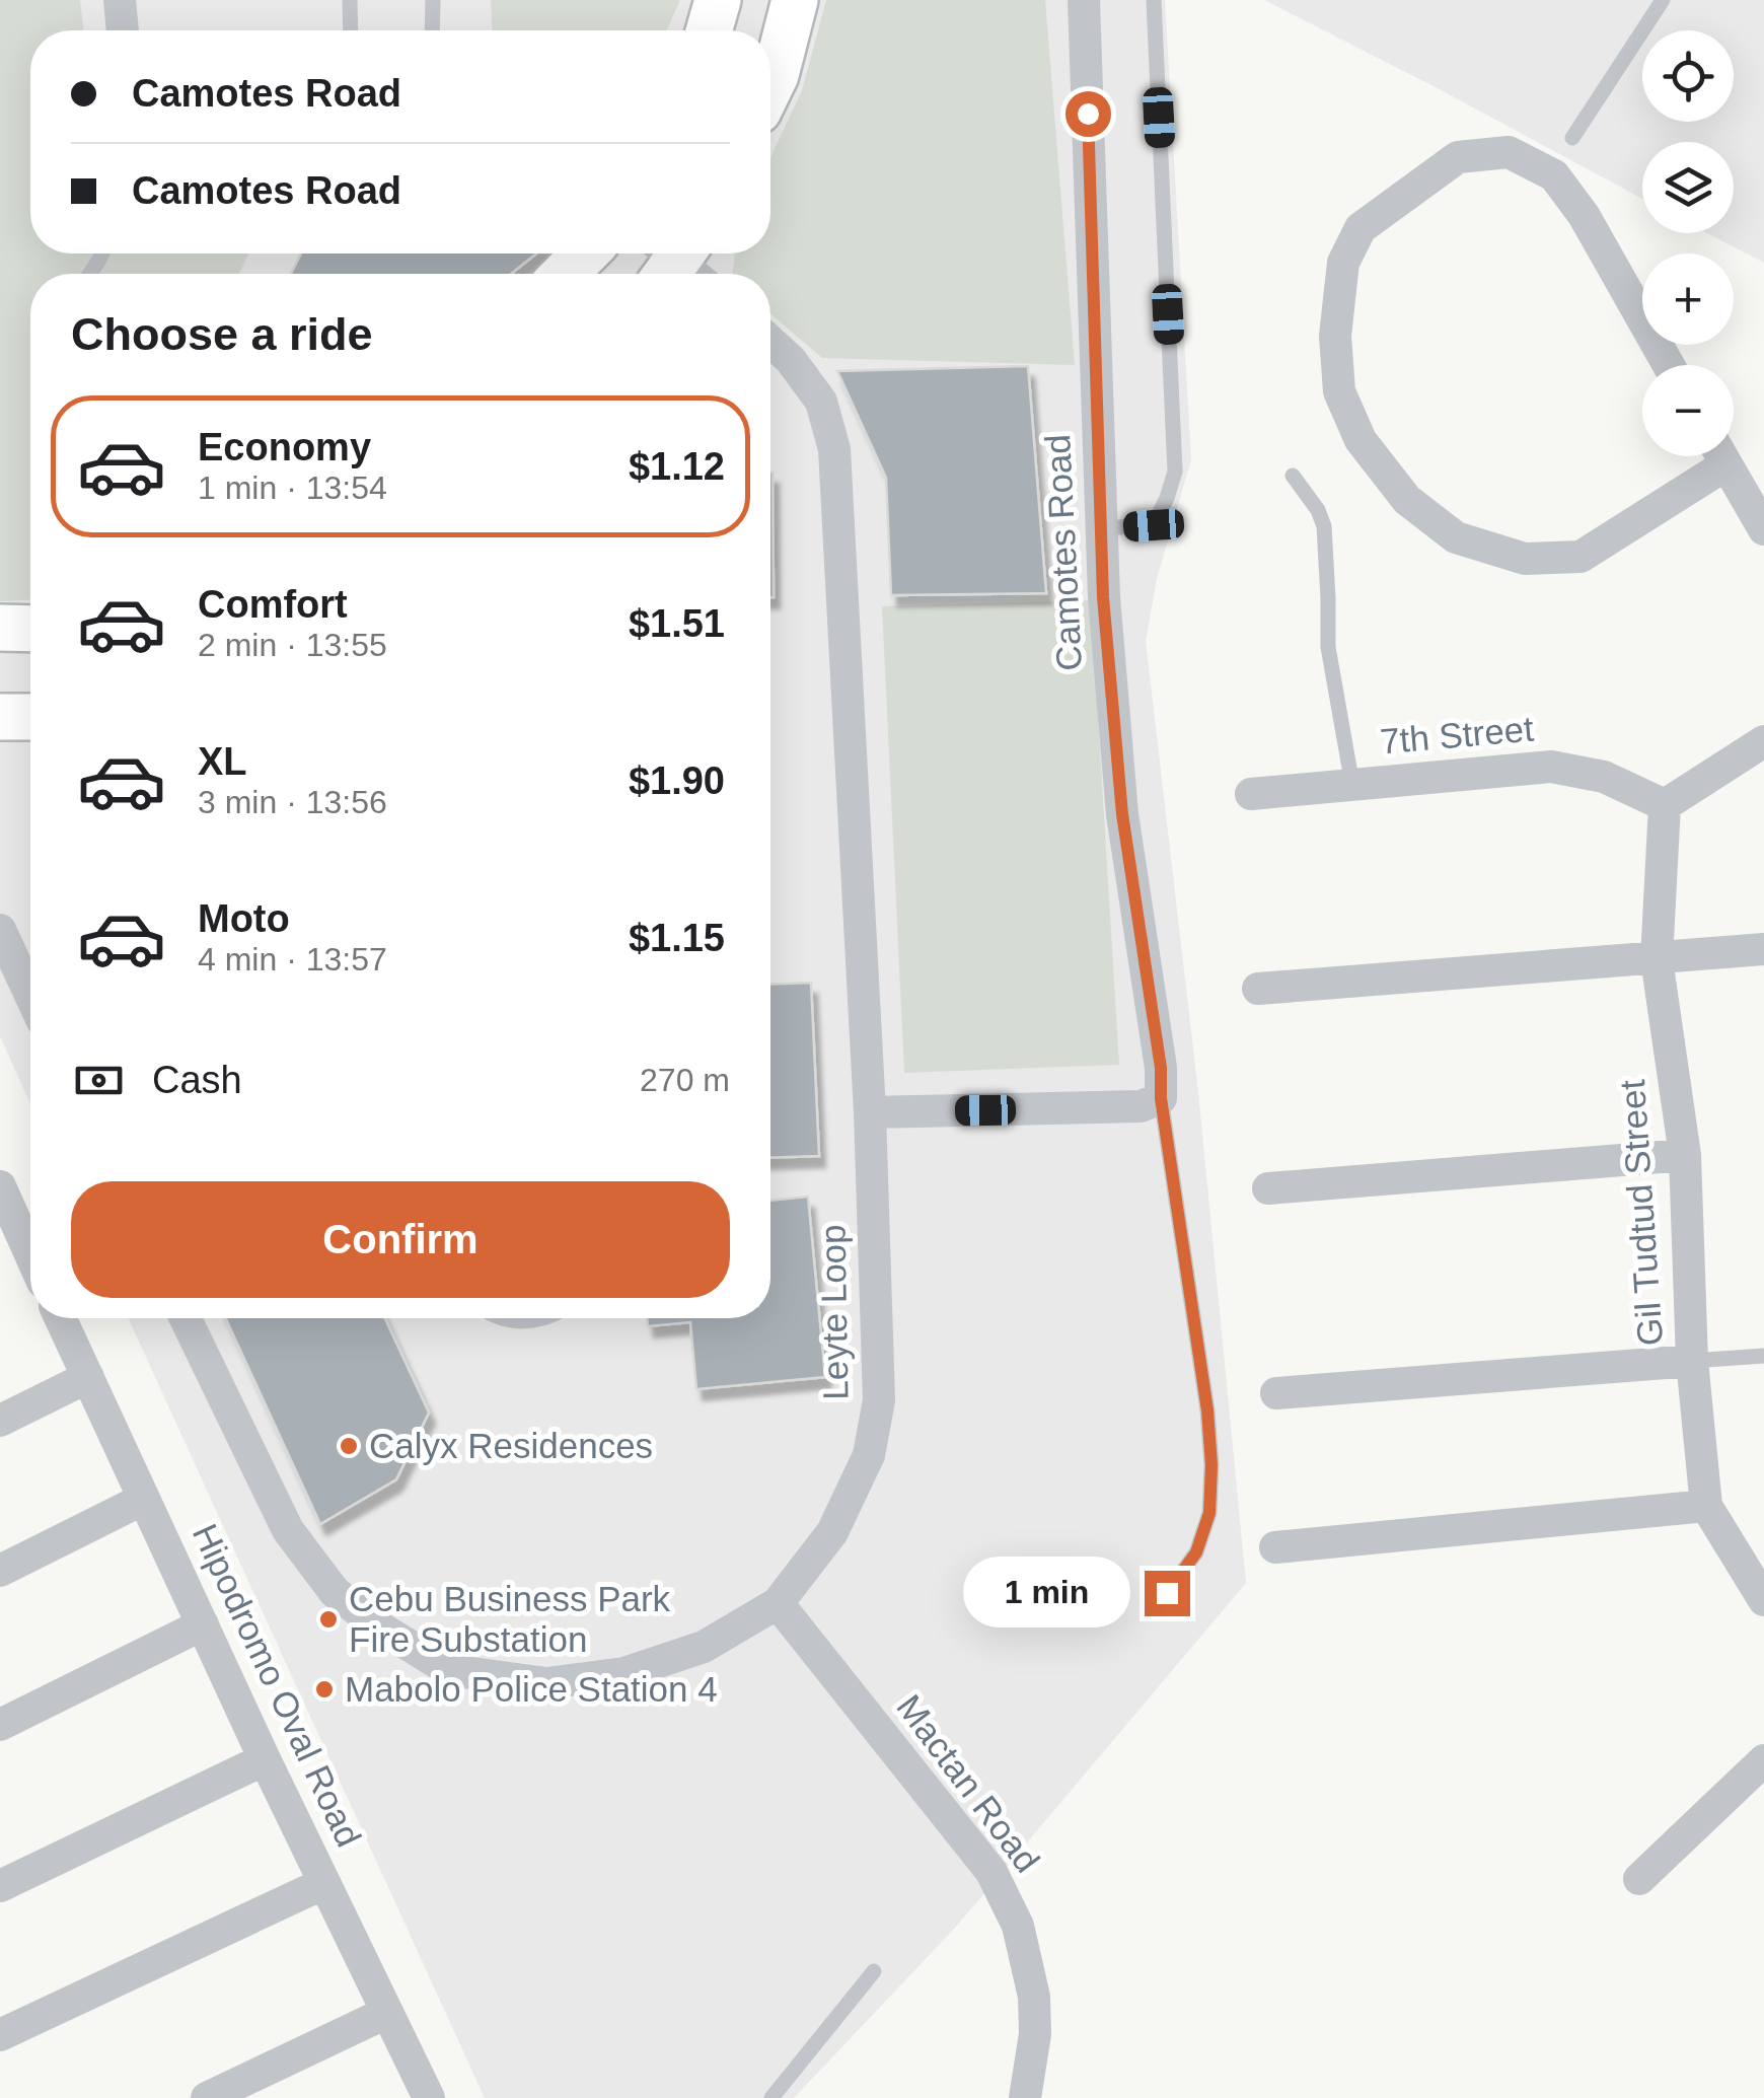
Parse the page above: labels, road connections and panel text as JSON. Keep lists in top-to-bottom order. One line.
{"streets":{"street":["Camotes Road","7th Street","Gil Tudtud Street","Leyte Loop","Hipodromo Oval Road","Mactan Road"]},"crossings":[["7th Street","Gil Tudtud Street"],["Leyte Loop","Mactan Road"]],"places":["Calyx Residences","Cebu Business Park Fire Substation","Mabolo Police Station 4"],"page":{"map_buttons":["+","−"],"banner":["Camotes Road","Camotes Road"],"heading":"Choose a ride","list":[{"name":"Economy","note":"1 min · 13:54","value":"$1.12"},{"name":"Comfort","note":"2 min · 13:55","value":"$1.51"},{"name":"XL","note":"3 min · 13:56","value":"$1.90"},{"name":"Moto","note":"4 min · 13:57","value":"$1.15"}],"pay":["Cash","270 m"],"buttons":"Confirm","bubble":"1 min"}}
